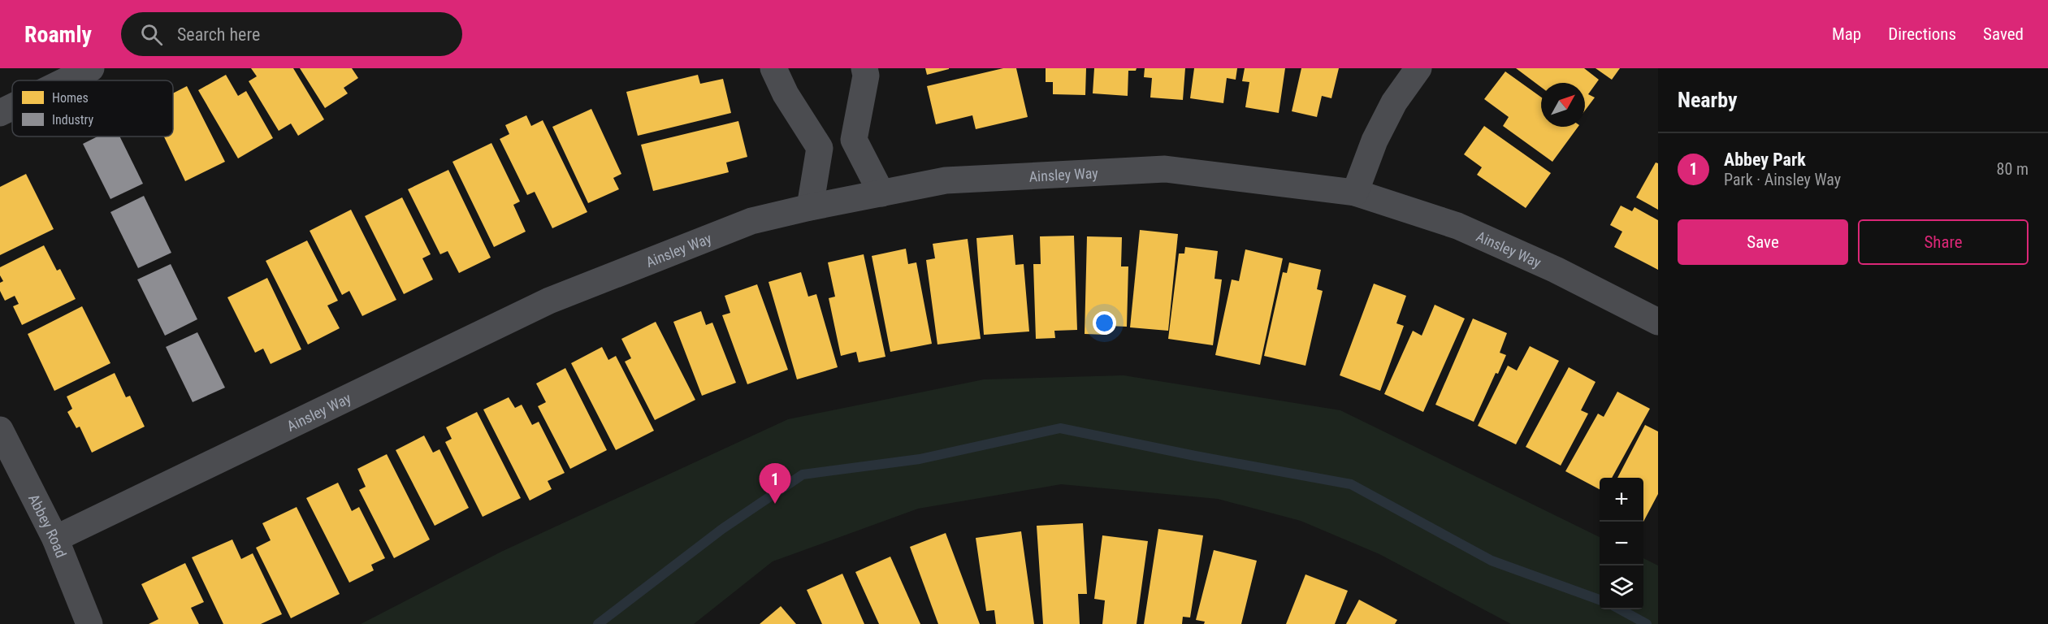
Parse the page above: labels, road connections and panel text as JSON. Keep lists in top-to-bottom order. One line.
{"streets":{"street":["Ainsley Way","Abbey Road"]},"crossings":[["Ainsley Way","Abbey Road"]],"legend":["Homes","Industry"],"north":"top right","page":{"header":"Roamly","search":"Search here","nav":["Map","Directions","Saved"],"heading":"Nearby","list":[{"mark":"1","name":"Abbey Park","note":"Park · Ainsley Way","value":"80 m"}],"buttons":["Save","Share"],"pins":"1","map_buttons":["+","−"]}}
